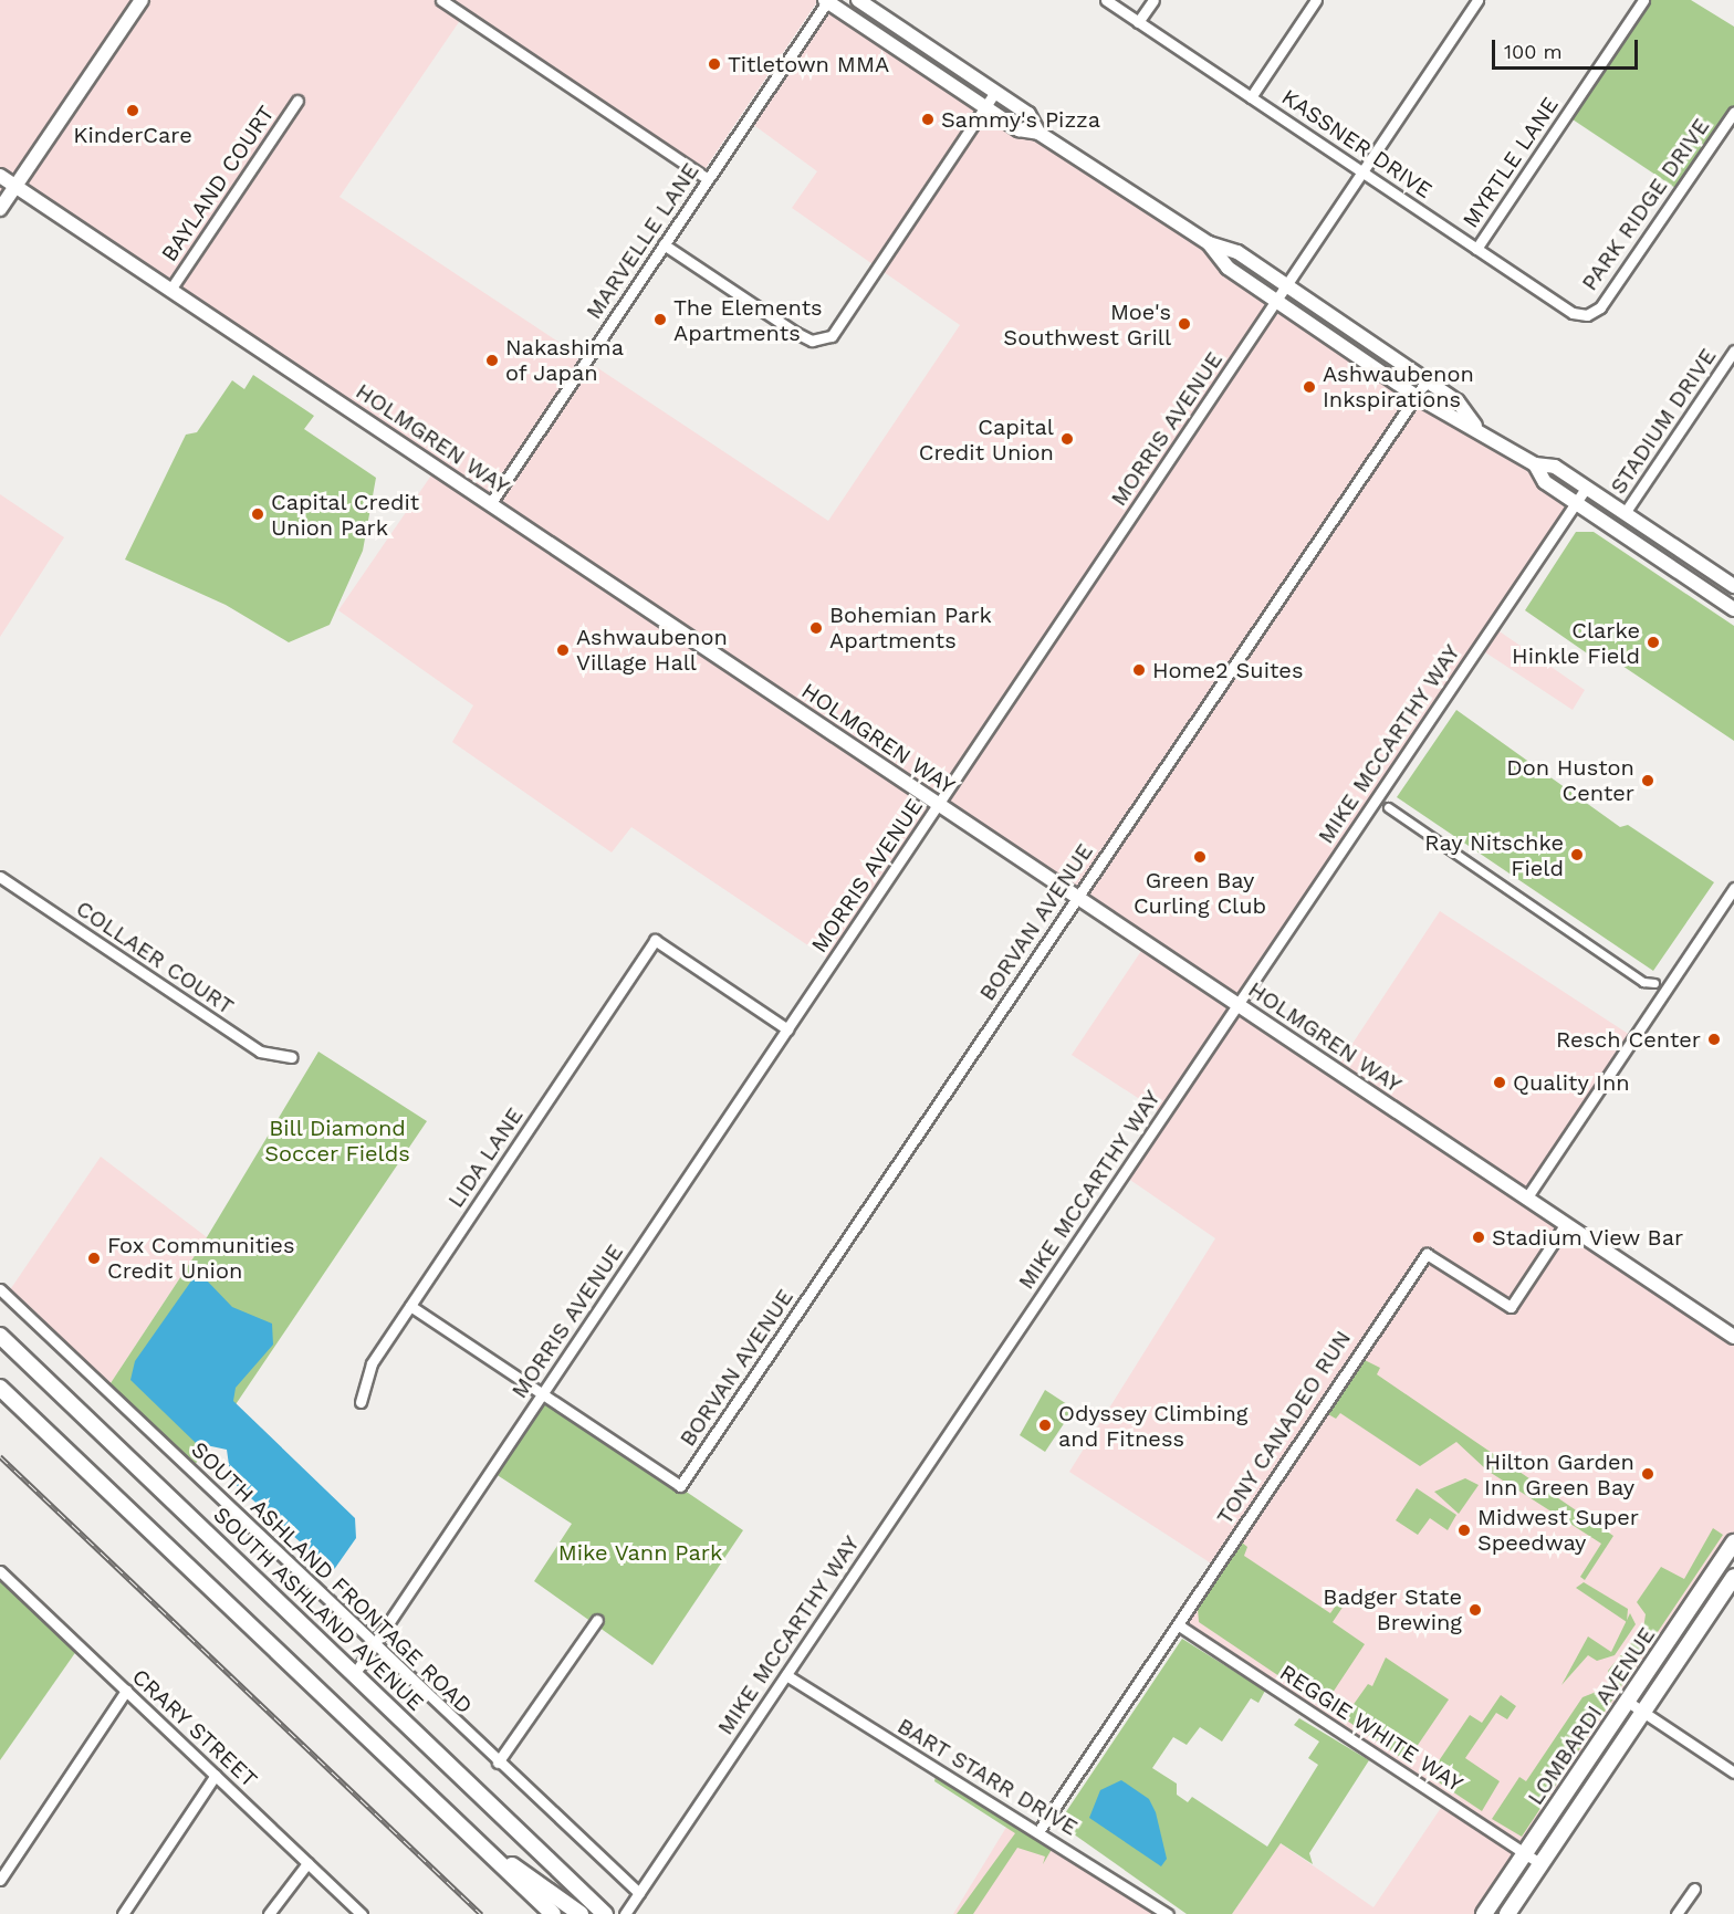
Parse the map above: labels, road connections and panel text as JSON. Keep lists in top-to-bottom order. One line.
{"streets":{"main road":["SOUTH ASHLAND AVENUE","LOMBARDI AVENUE"],"street":["KASSNER DRIVE","MYRTLE LANE","BAYLAND COURT","PARK RIDGE DRIVE","MARVELLE LANE","STADIUM DRIVE","MORRIS AVENUE","HOLMGREN WAY","MIKE MCCARTHY WAY","BORVAN AVENUE","COLLAER COURT","LIDA LANE","TONY CANADEO RUN","SOUTH ASHLAND FRONTAGE ROAD","CRARY STREET","REGGIE WHITE WAY","BART STARR DRIVE"]},"crossings":[["KASSNER DRIVE","MYRTLE LANE"],["KASSNER DRIVE","PARK RIDGE DRIVE"],["KASSNER DRIVE","MORRIS AVENUE"],["BAYLAND COURT","HOLMGREN WAY"],["MARVELLE LANE","HOLMGREN WAY"],["MORRIS AVENUE","HOLMGREN WAY"],["MORRIS AVENUE","BORVAN AVENUE"],["MORRIS AVENUE","LIDA LANE"],["MORRIS AVENUE","SOUTH ASHLAND FRONTAGE ROAD"],["MORRIS AVENUE","SOUTH ASHLAND AVENUE"],["HOLMGREN WAY","MIKE MCCARTHY WAY"],["HOLMGREN WAY","BORVAN AVENUE"],["HOLMGREN WAY","TONY CANADEO RUN"],["MIKE MCCARTHY WAY","SOUTH ASHLAND FRONTAGE ROAD"],["MIKE MCCARTHY WAY","BART STARR DRIVE"],["TONY CANADEO RUN","REGGIE WHITE WAY"],["TONY CANADEO RUN","BART STARR DRIVE"],["LOMBARDI AVENUE","REGGIE WHITE WAY"]],"parks":["Bill Diamond Soccer Fields","Mike Vann Park"],"places":["Titletown MMA","KinderCare","Sammy's Pizza","The Elements Apartments","Moe's Southwest Grill","Nakashima of Japan","Ashwaubenon Inkspirations","Capital Credit Union","Capital Credit Union Park","Bohemian Park Apartments","Clarke Hinkle Field","Ashwaubenon Village Hall","Home2 Suites","Don Huston Center","Ray Nitschke Field","Green Bay Curling Club","Resch Center","Quality Inn","Stadium View Bar","Fox Communities Credit Union","Odyssey Climbing and Fitness","Hilton Garden Inn Green Bay","Midwest Super Speedway","Badger State Brewing"],"scale_bar":"100 m"}
